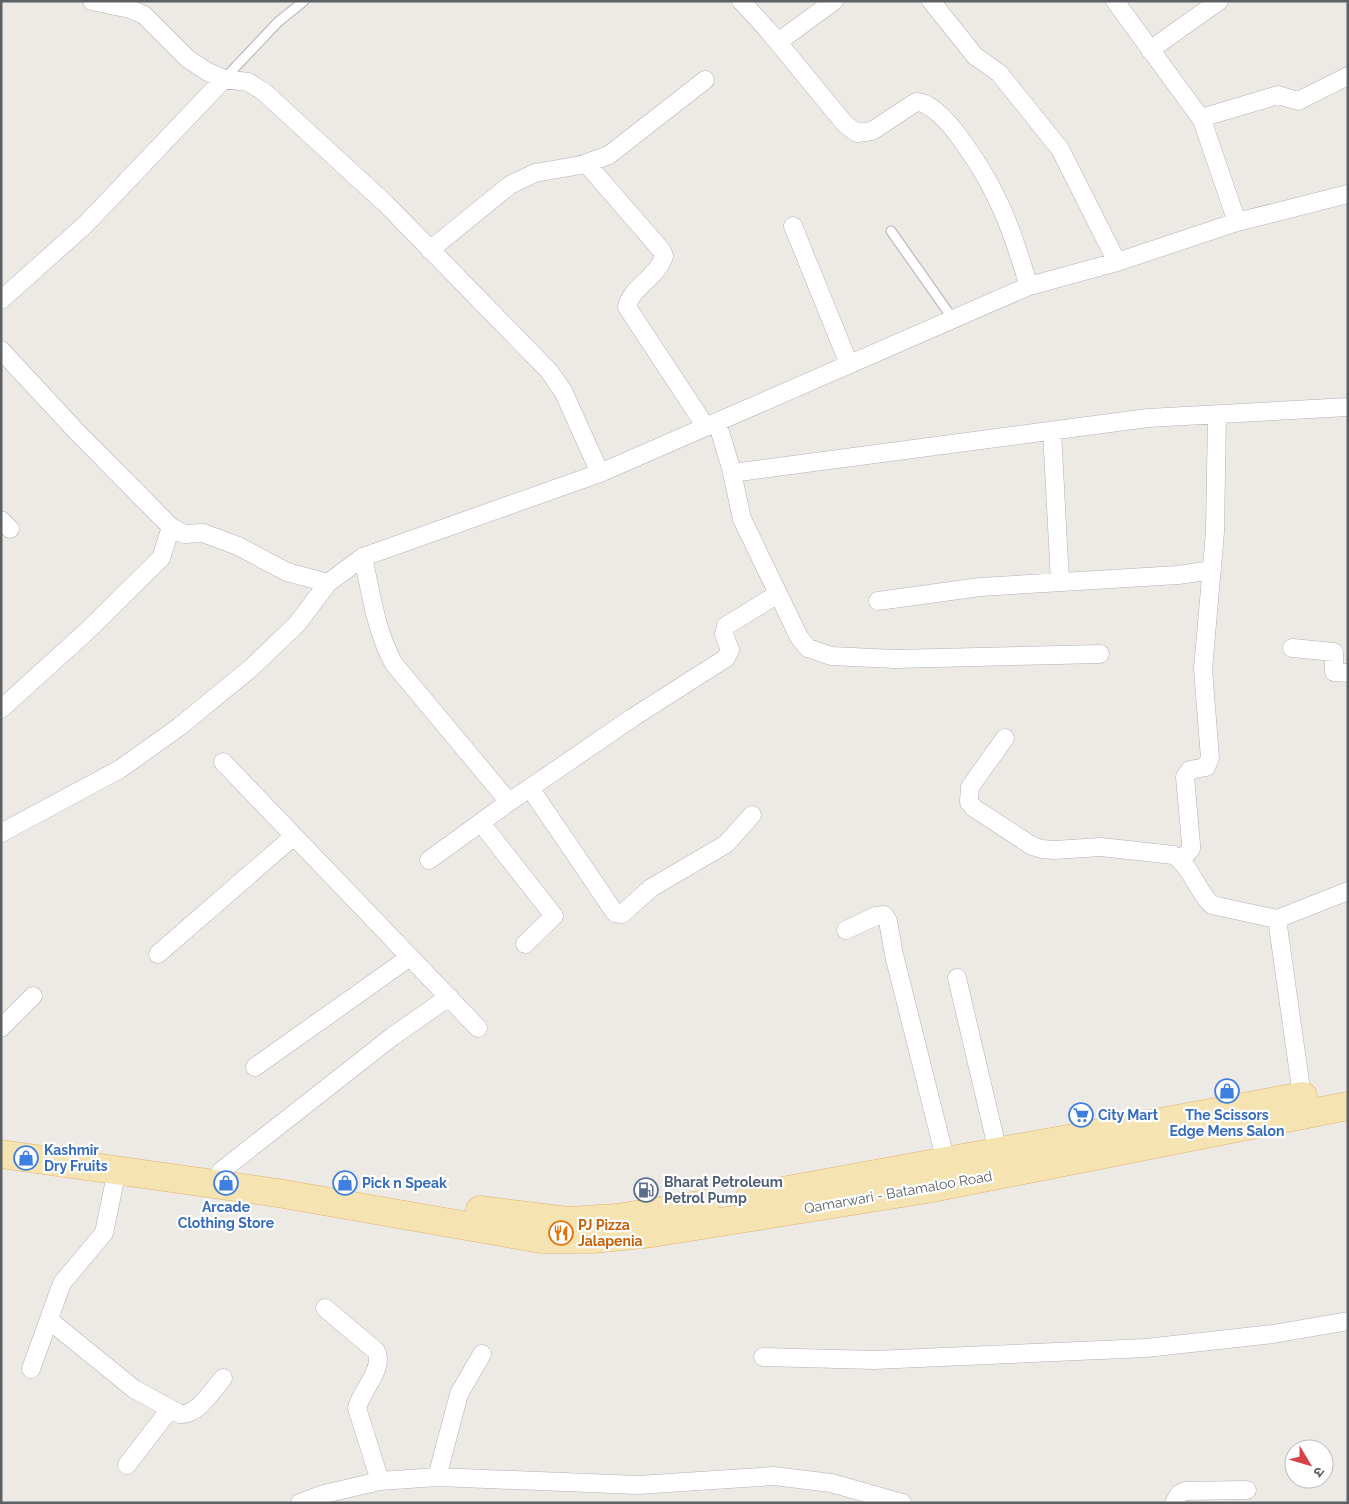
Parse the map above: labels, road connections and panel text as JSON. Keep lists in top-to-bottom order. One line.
{"streets":{"main road":["Qamarwari - Batamaloo Road"]},"places":{"shop":["The Scissors Edge Mens Salon","Kashmir Dry Fruits","Arcade Clothing Store","Pick n Speak"],"supermarket":["City Mart"],"fuel station":["Bharat Petroleum Petrol Pump"],"restaurant":["PJ Pizza Jalapenia"]},"north":"bottom right"}
